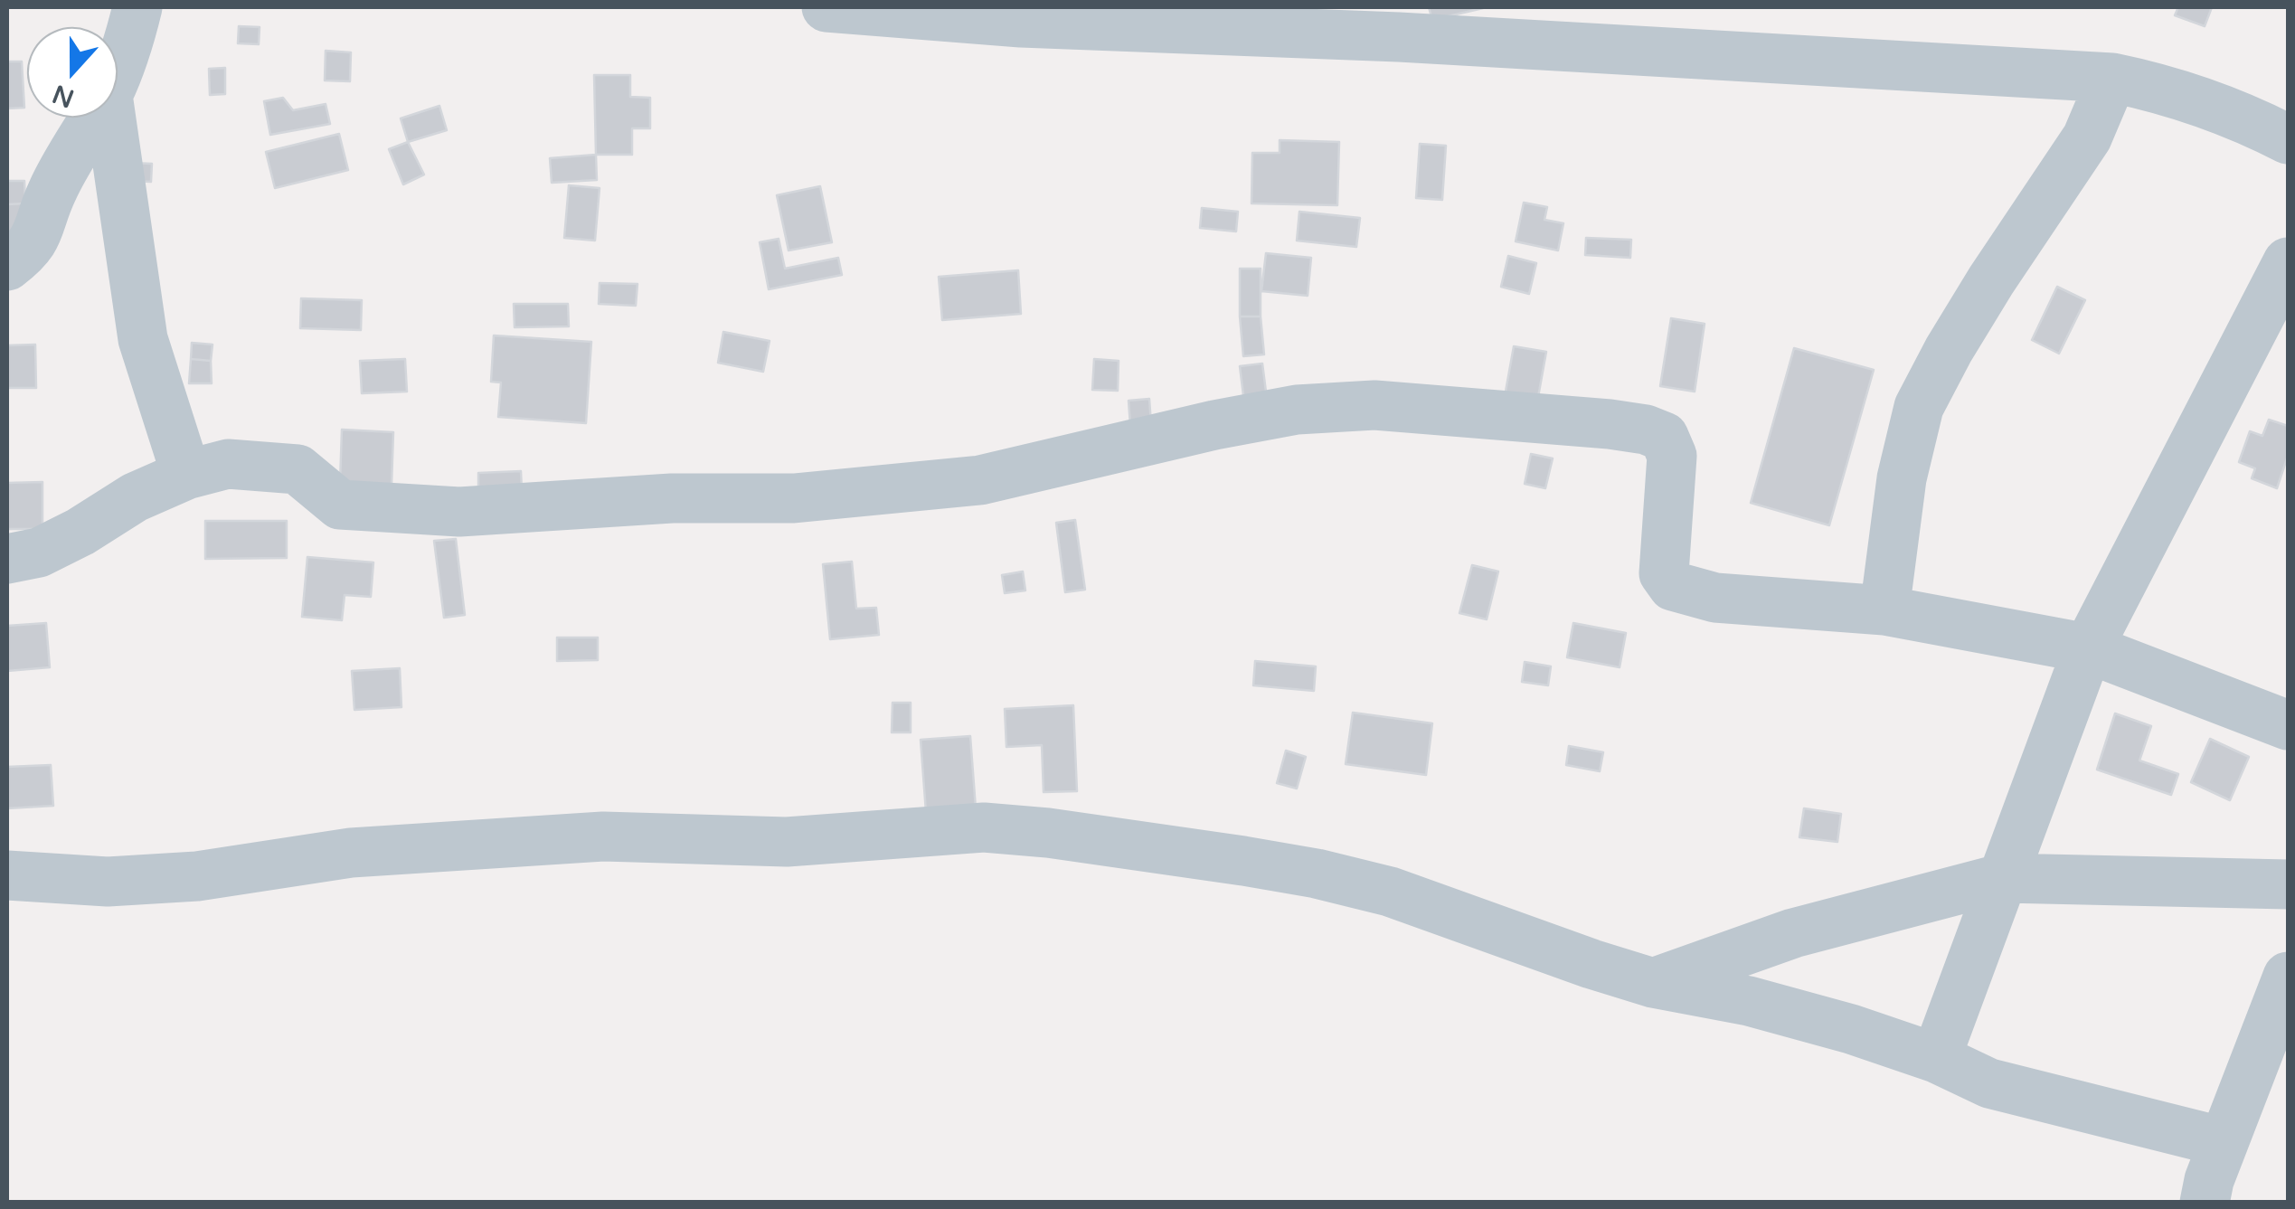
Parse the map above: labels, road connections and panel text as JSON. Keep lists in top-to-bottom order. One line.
{"north":"bottom"}
